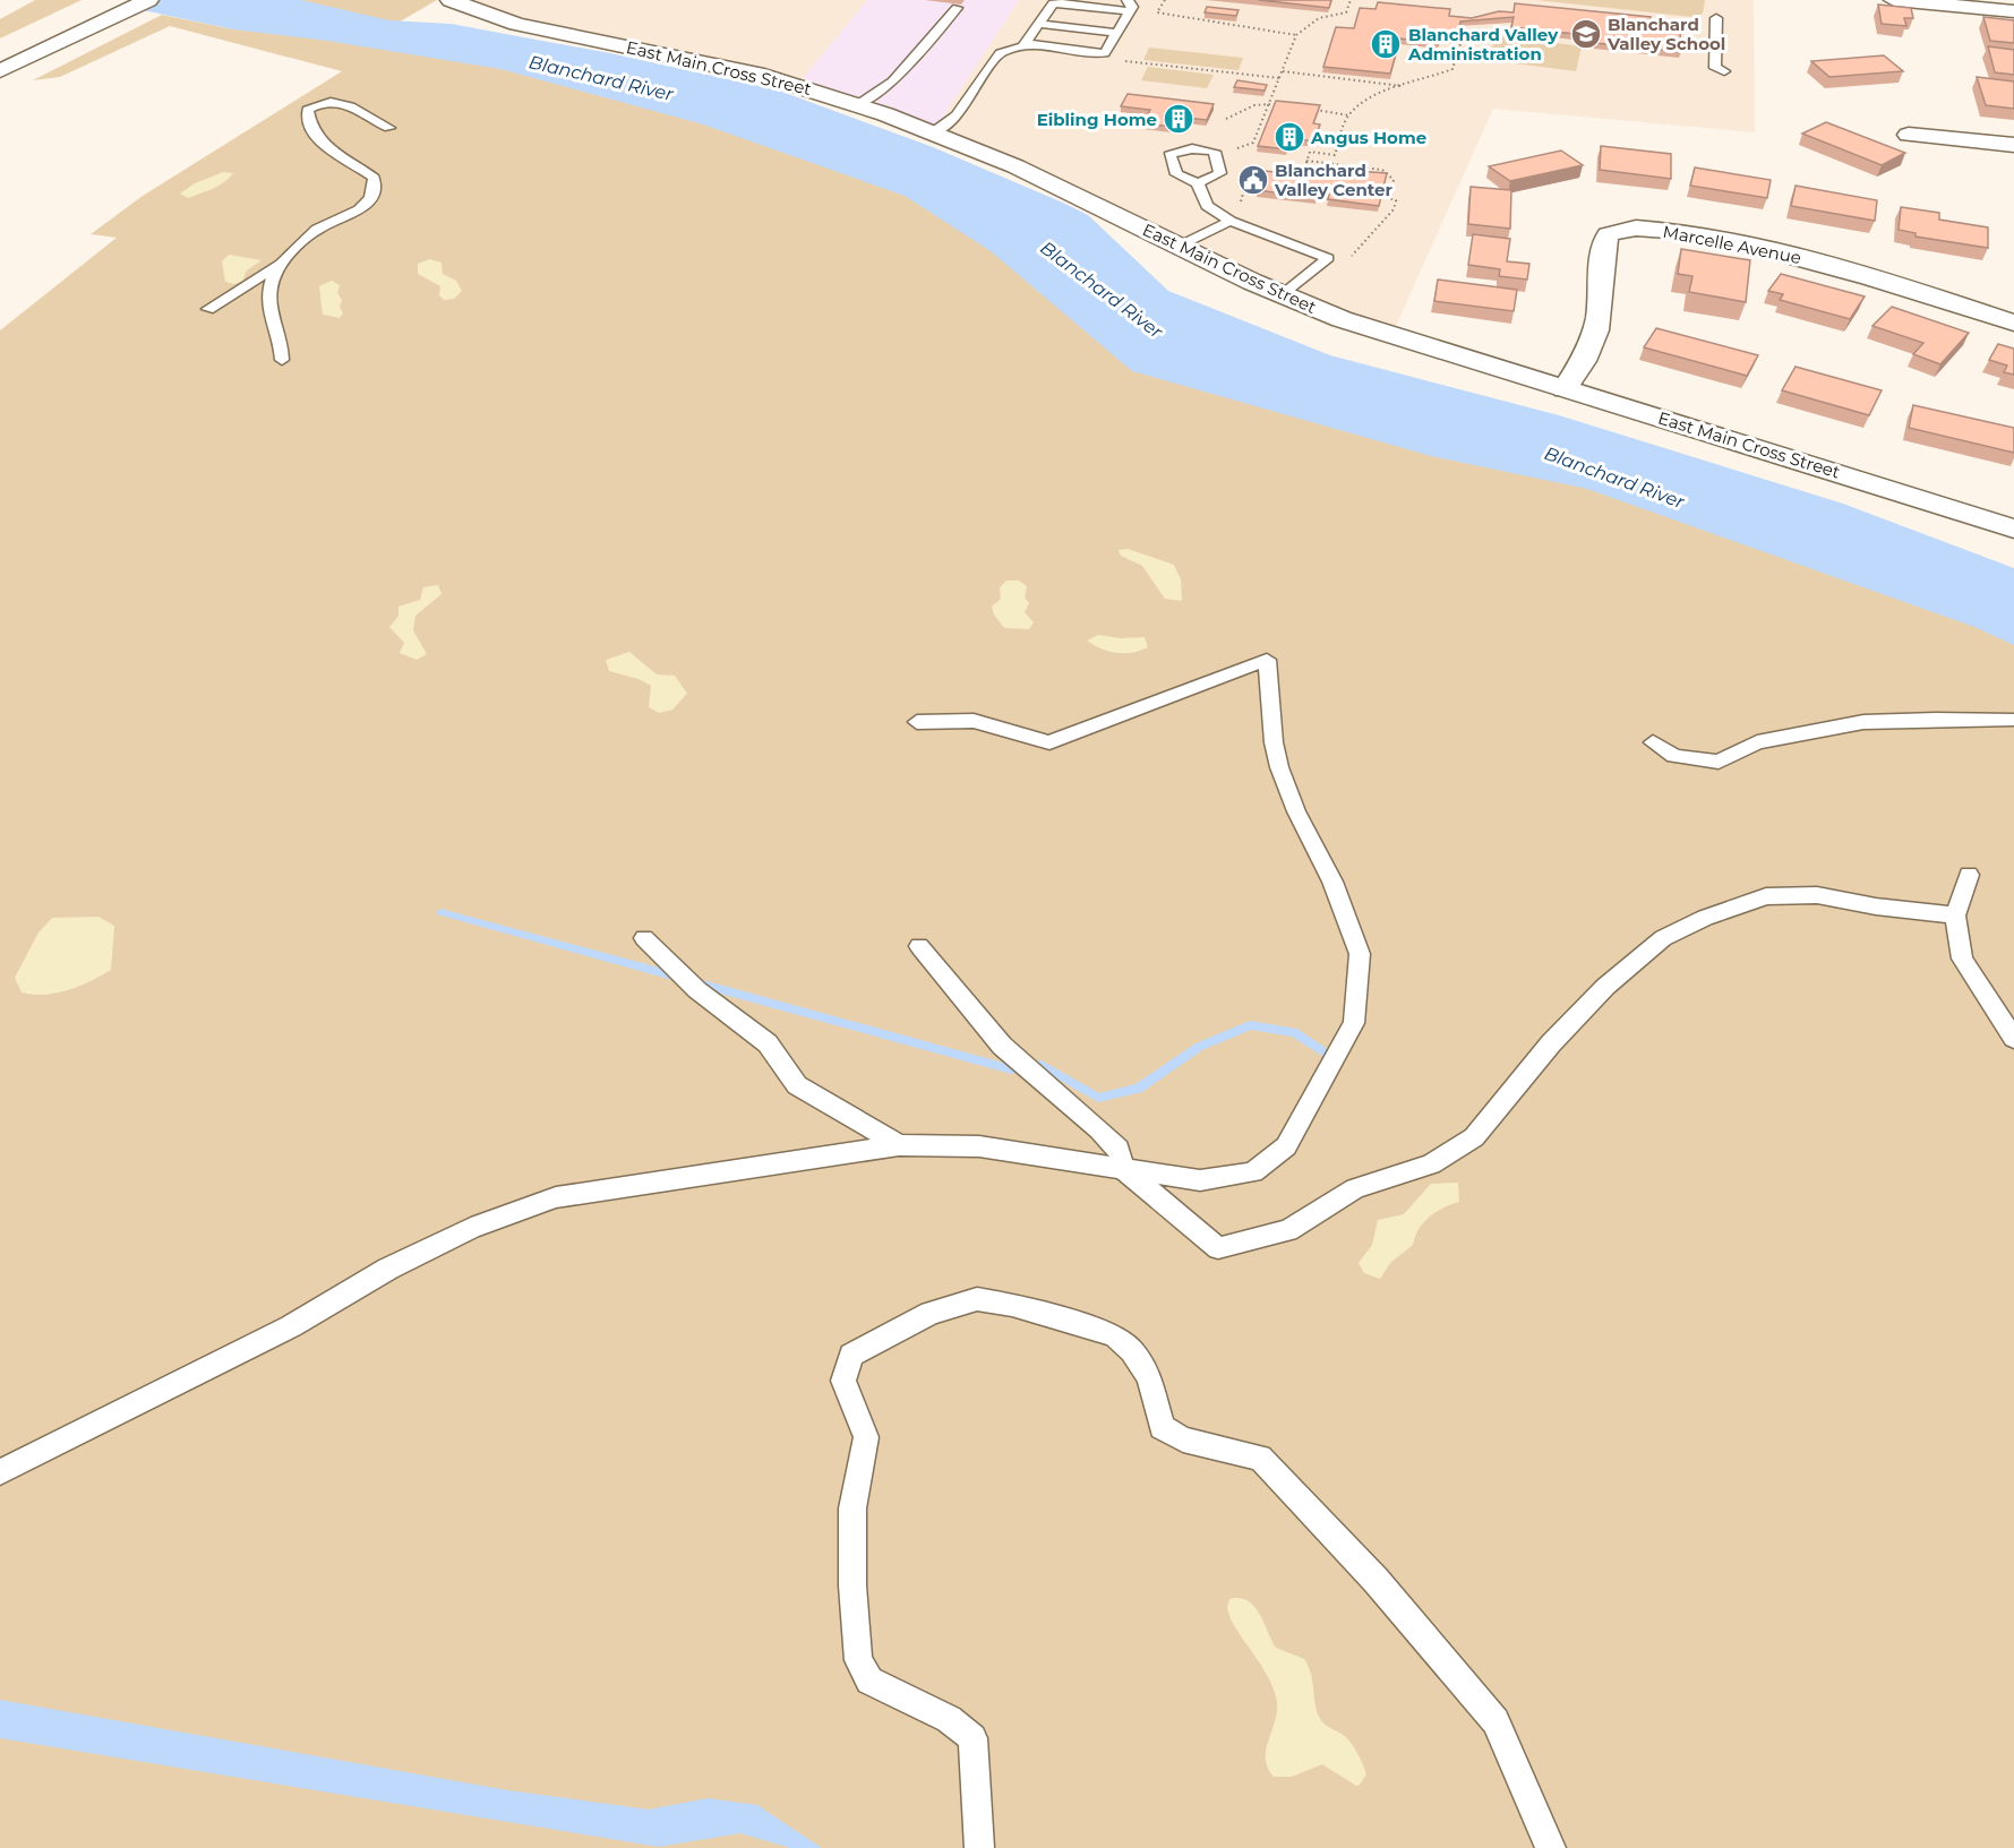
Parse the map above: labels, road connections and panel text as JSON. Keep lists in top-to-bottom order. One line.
{"streets":{"main road":["East Main Cross Street","Marcelle Avenue"]},"crossings":[["East Main Cross Street","Marcelle Avenue"]],"water":["Blanchard River"],"places":{"school or university":["Blanchard Valley School"],"building":["Blanchard Valley Administration","Eibling Home","Angus Home"],"public building":["Blanchard Valley Center"]}}
